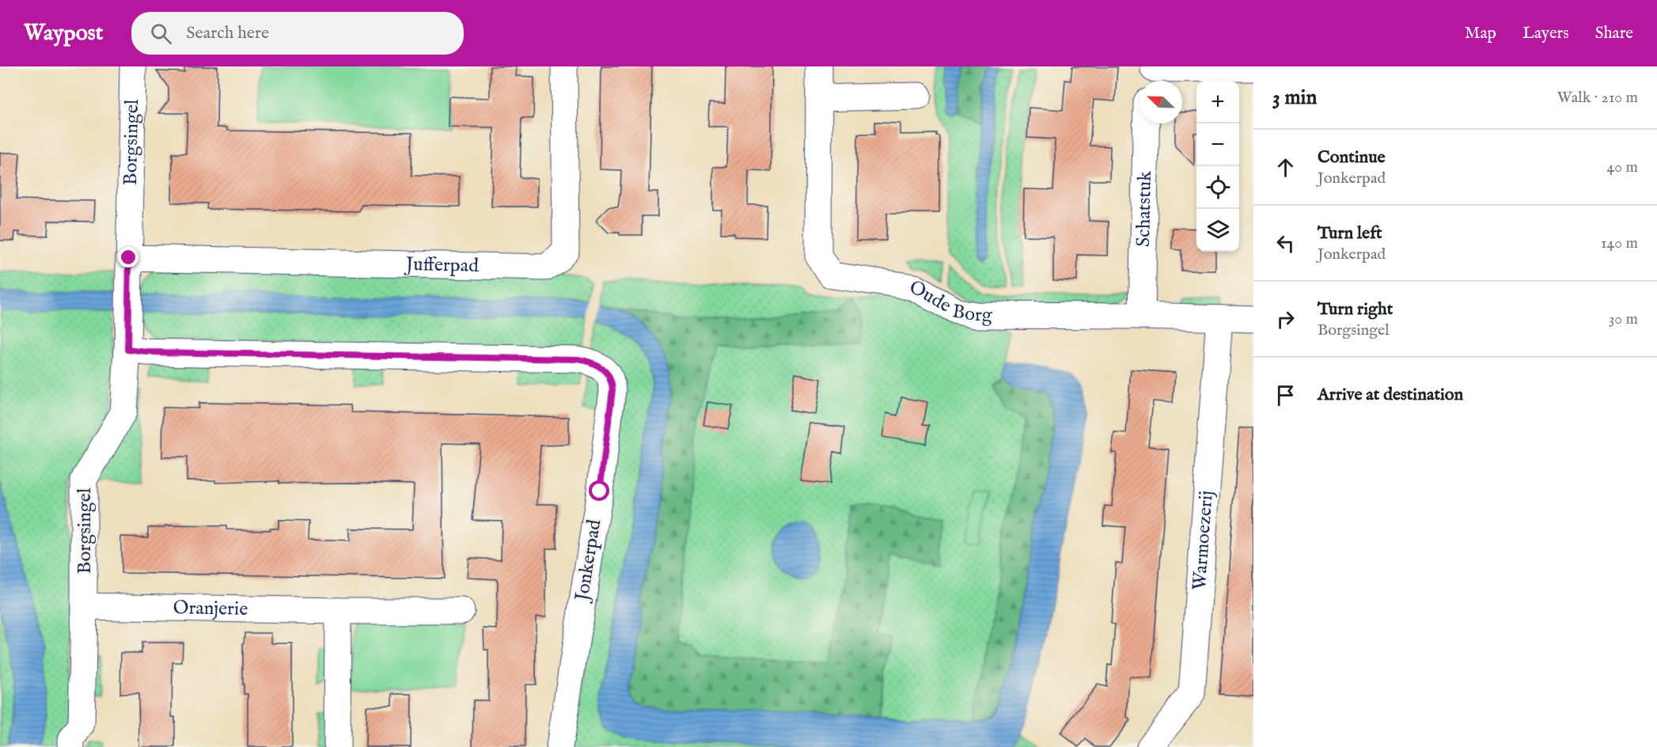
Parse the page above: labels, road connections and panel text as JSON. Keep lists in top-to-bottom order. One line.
{"streets":{"street":["Borgsingel","Schatstuk","Jufferpad","Oude Borg","Warmoezerij","Jonkerpad","Oranjerie"]},"crossings":[["Borgsingel","Jufferpad"],["Borgsingel","Jonkerpad"],["Borgsingel","Oranjerie"],["Schatstuk","Oude Borg"],["Oude Borg","Warmoezerij"]],"north":"top left","page":{"header":"Waypost","search":"Search here","nav":["Map","Layers","Share"],"heading":["3 min","Walk · 210 m"],"map_buttons":["+","−"],"list":[["Continue","Jonkerpad","40 m"],["Turn left","Jonkerpad","140 m"],["Turn right","Borgsingel","30 m"],"Arrive at destination"]}}
